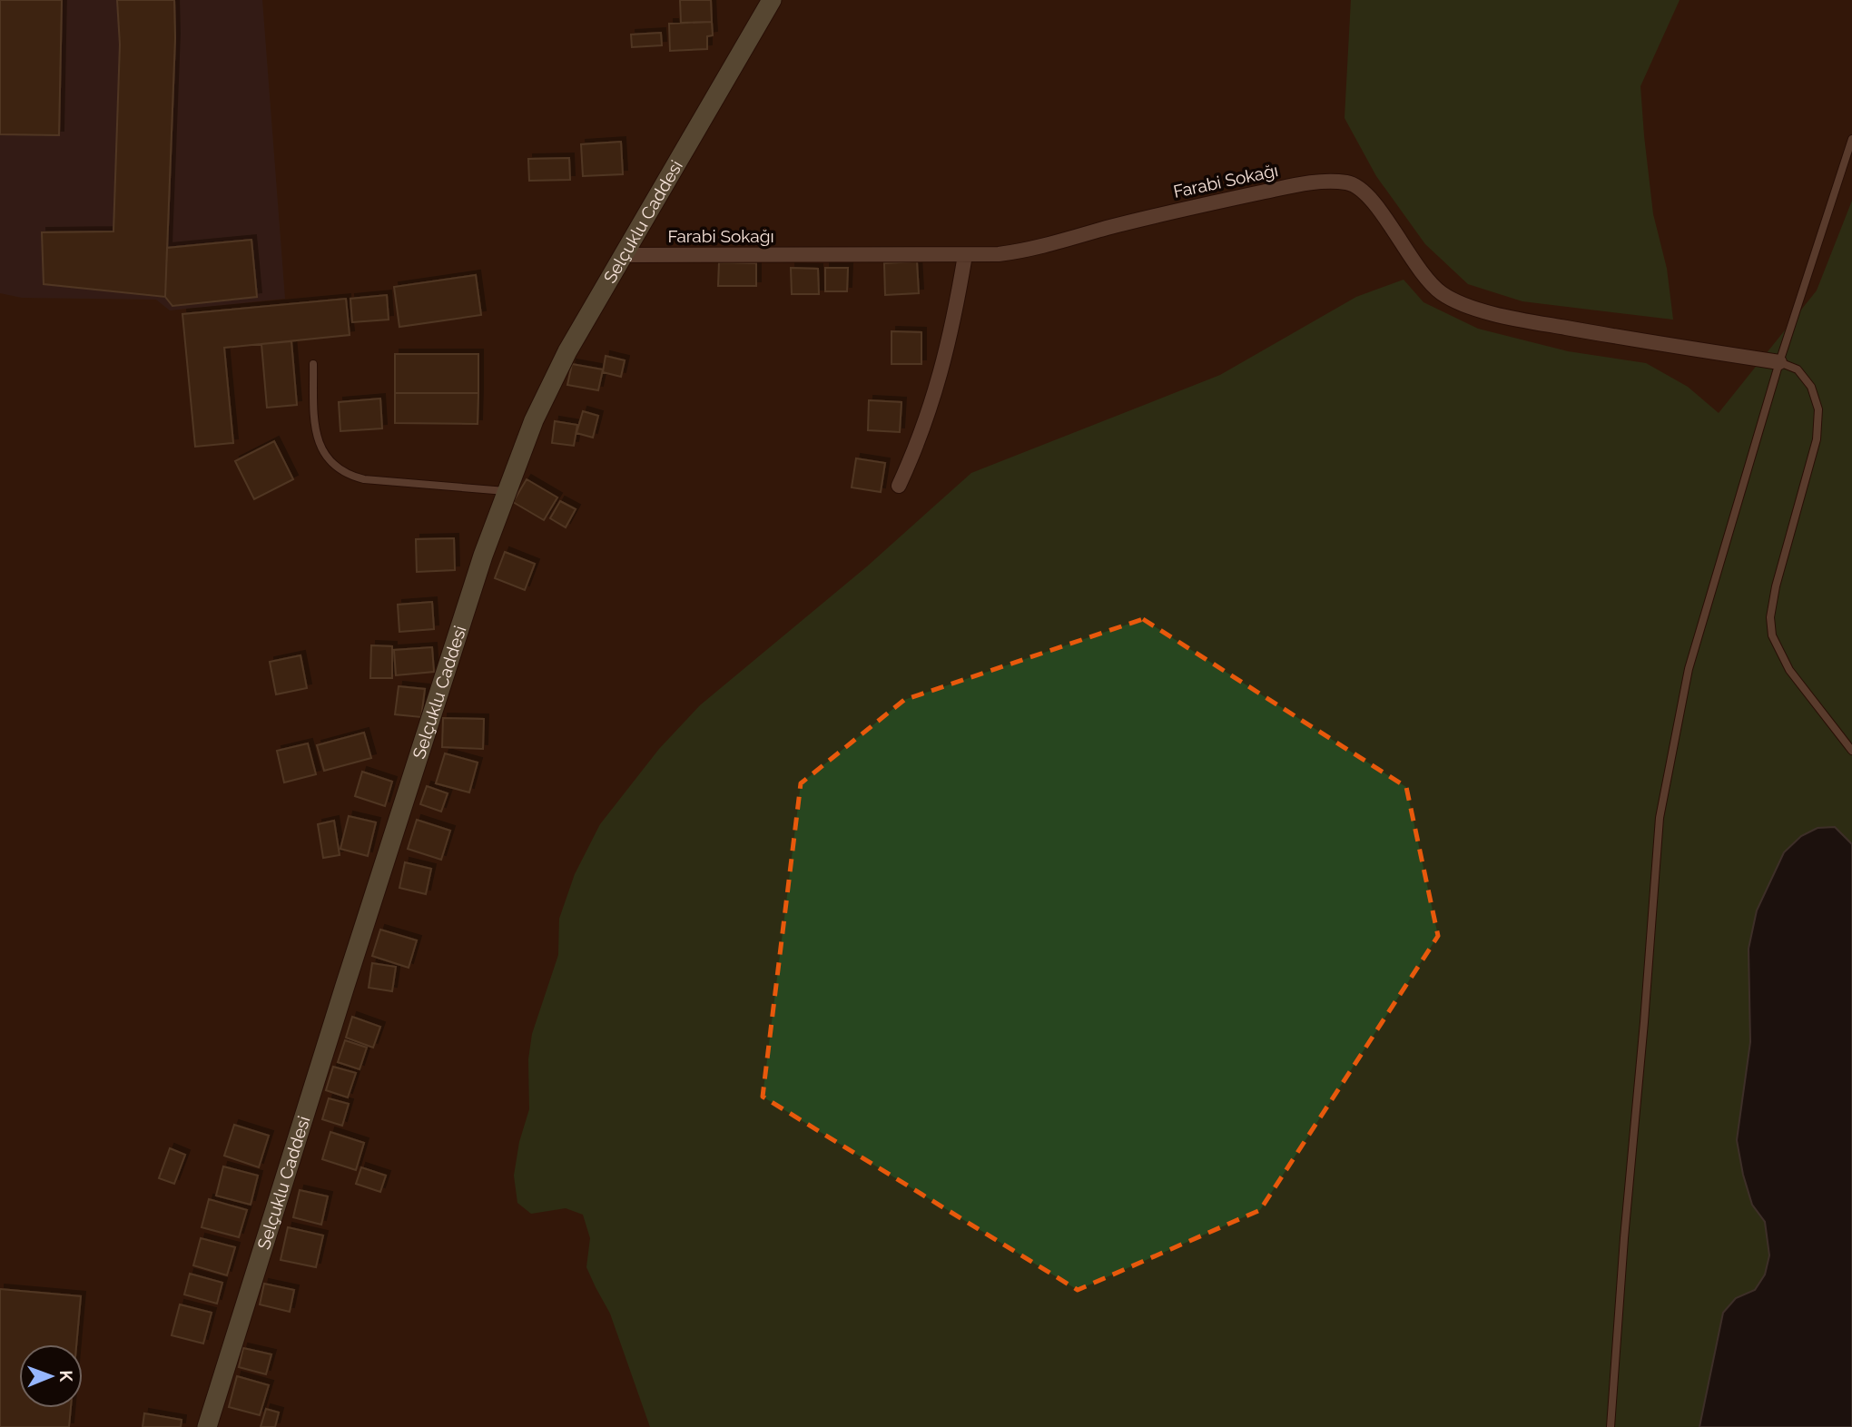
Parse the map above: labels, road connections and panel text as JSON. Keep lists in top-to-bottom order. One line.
{"streets":{"street":["Farabi Sokağı","Selçuklu Caddesi"]},"crossings":[["Farabi Sokağı","Selçuklu Caddesi"]],"north":"right"}
